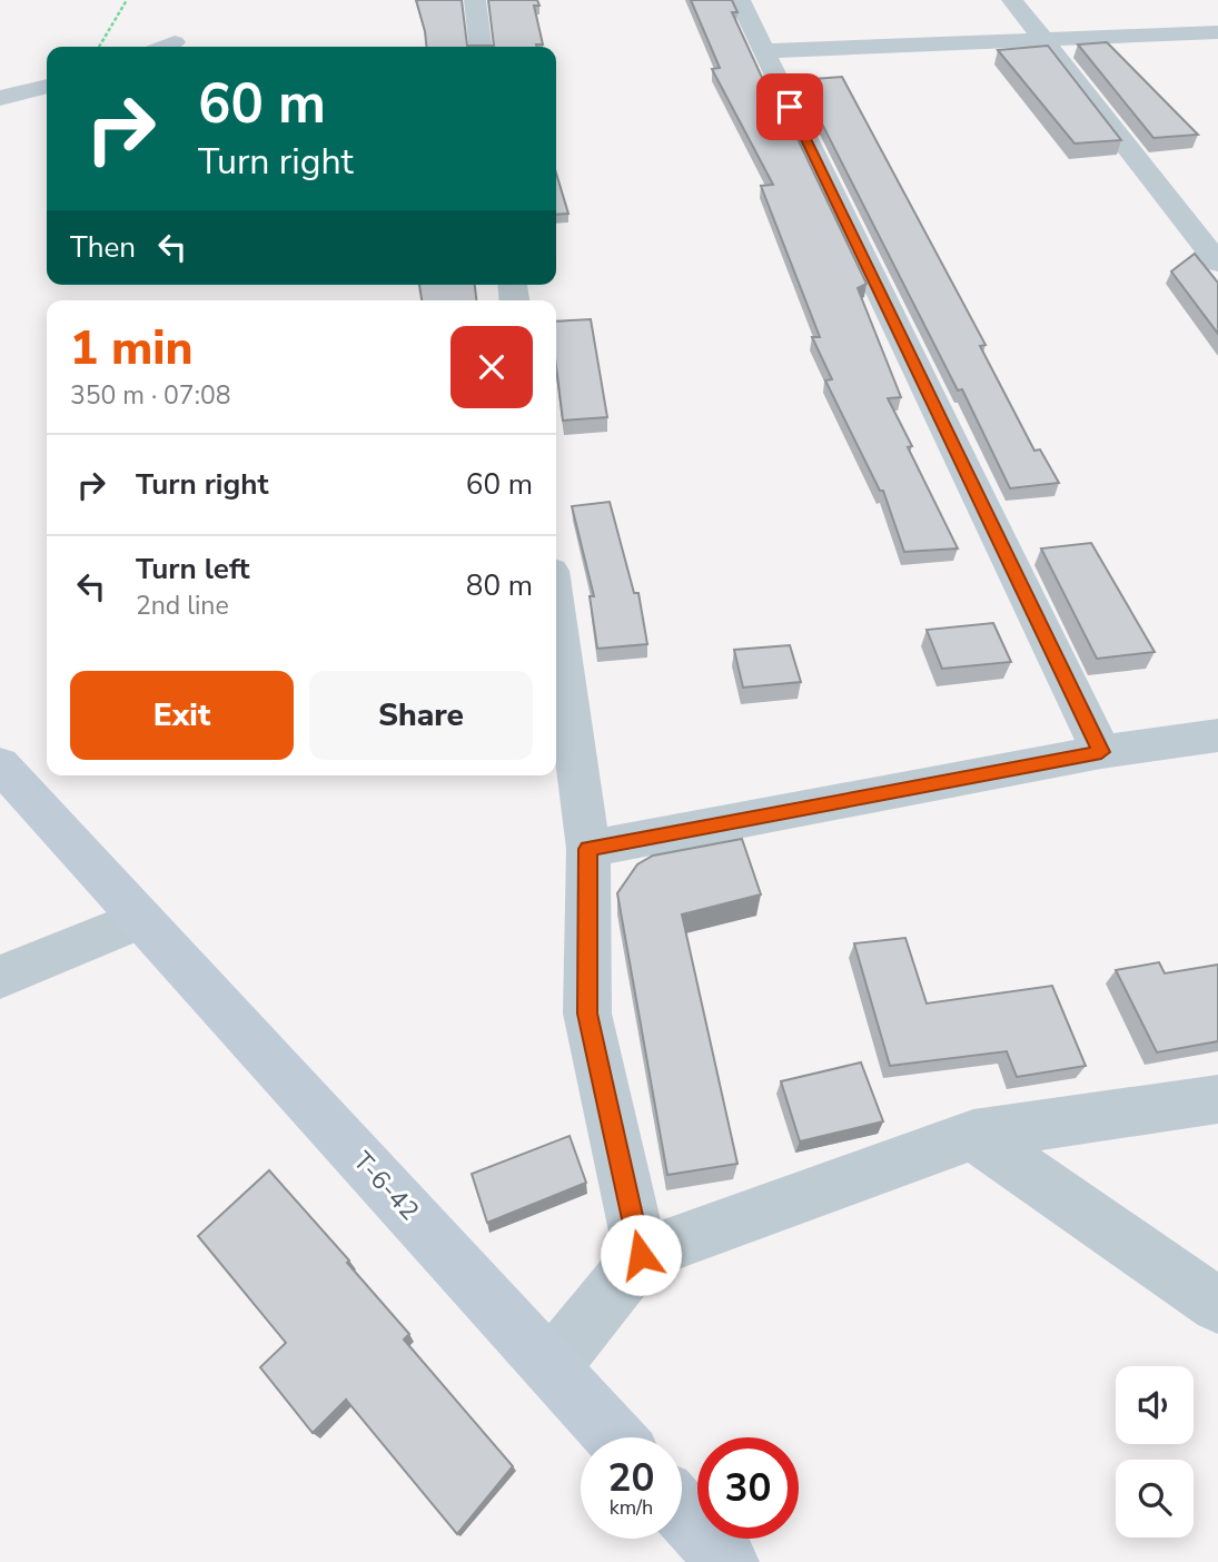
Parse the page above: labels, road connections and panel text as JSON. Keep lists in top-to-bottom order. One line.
{"streets":{"main road":["T-6-42"]},"page":{"turn":["60 m","Turn right"],"then":"Then","heading":["1 min","350 m · 07:08"],"list":[{"name":"Turn right","value":"60 m"},{"name":"Turn left","note":"2nd line","value":"80 m"}],"buttons":["Exit","Share"],"speed":"20 km/h","limit":"30"}}
